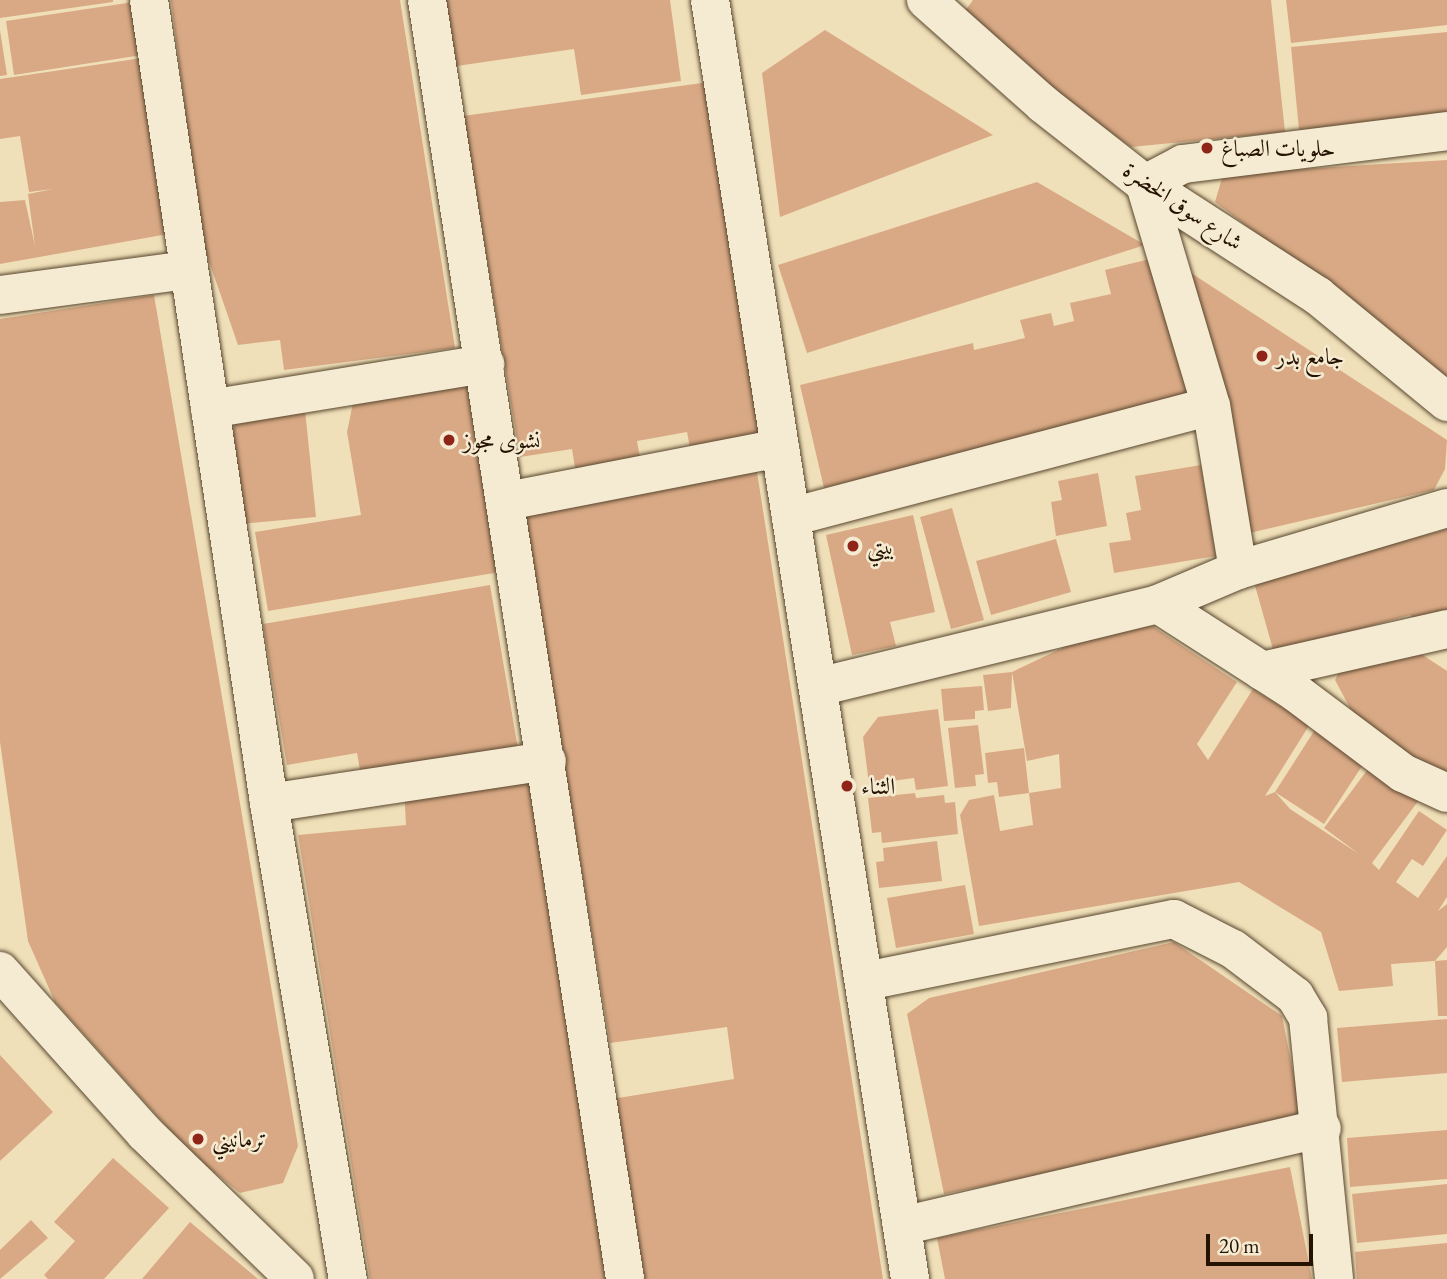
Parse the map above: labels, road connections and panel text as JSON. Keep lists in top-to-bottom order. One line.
{"streets":{"street":["شارع سوق الخضرة"]},"places":["حلويات الصباغ","جامع بدر","نشوى مجوز","بيتي","الثناء","ترمانيني"],"scale_bar":"20 m"}
